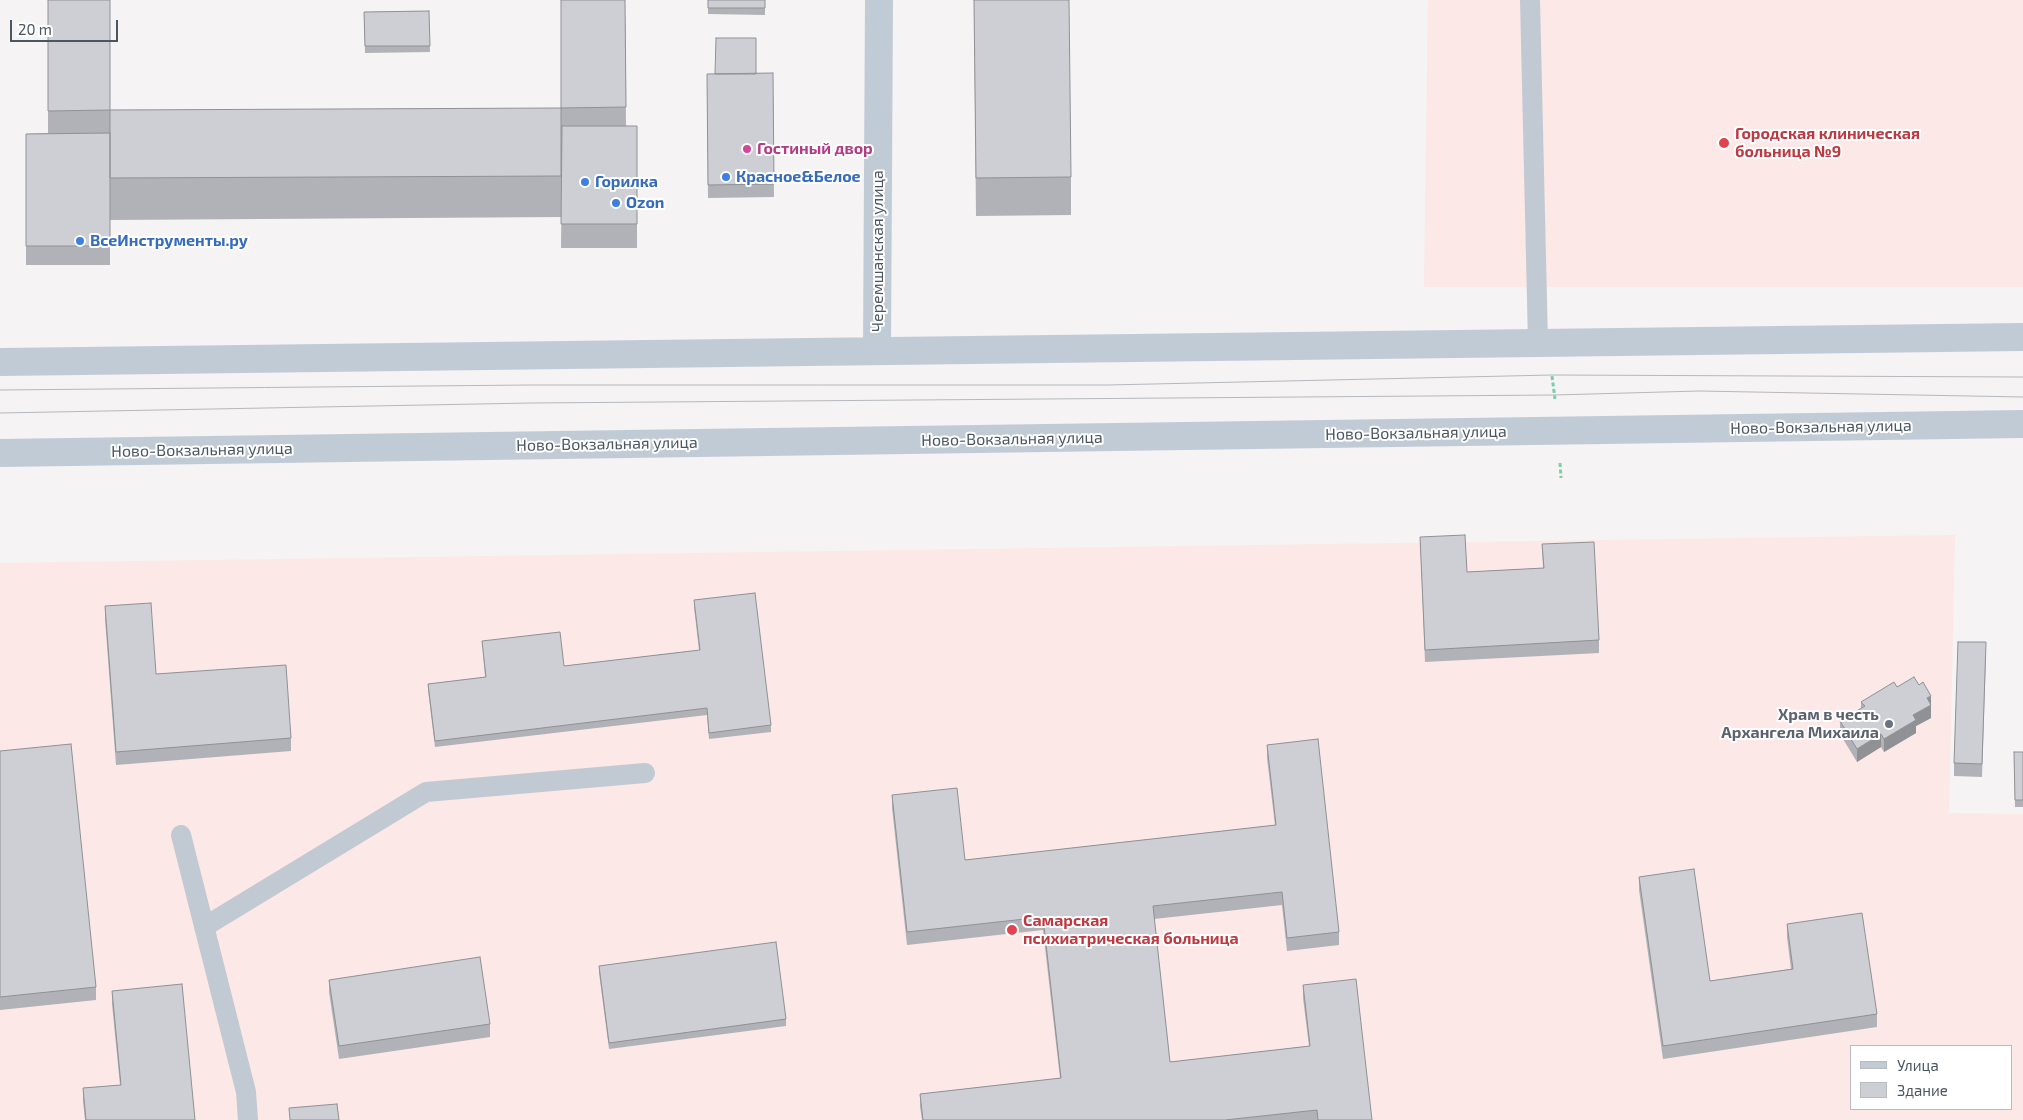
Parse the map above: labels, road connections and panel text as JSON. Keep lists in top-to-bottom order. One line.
{"streets":{"main road":["Черемшанская улица","Ново-Вокзальная улица"]},"places":["Городская клиническая больница №9","Гостиный двор","Красное&Белое","Горилка","Ozon","ВсеИнструменты.ру","Храм в честь Архангела Михаила","Самарская психиатрическая больница"],"legend":["Улица","Здание"],"scale_bar":"20 m"}
